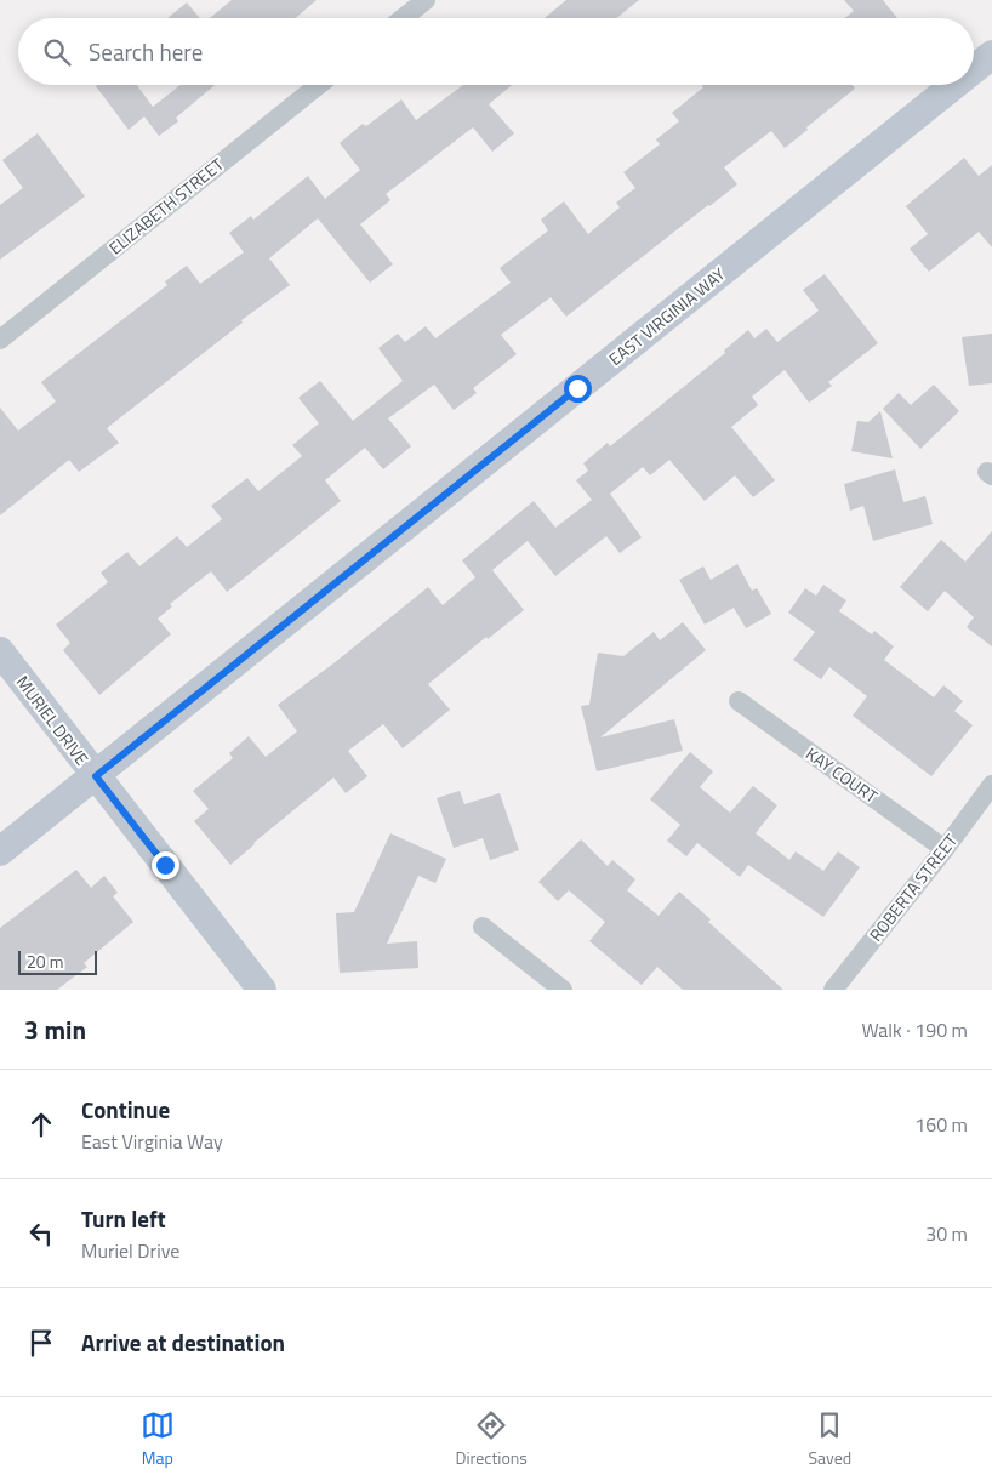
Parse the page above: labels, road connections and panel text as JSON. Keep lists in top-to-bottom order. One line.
{"streets":{"street":["ELIZABETH STREET","EAST VIRGINIA WAY","MURIEL DRIVE","KAY COURT","ROBERTA STREET"]},"crossings":[["EAST VIRGINIA WAY","MURIEL DRIVE"],["KAY COURT","ROBERTA STREET"]],"scale_bar":"20 m","page":{"search":"Search here","scale":"20 m","heading":["3 min","Walk · 190 m"],"list":[["Continue","East Virginia Way","160 m"],["Turn left","Muriel Drive","30 m"],"Arrive at destination"],"nav":["Map","Directions","Saved"]}}
